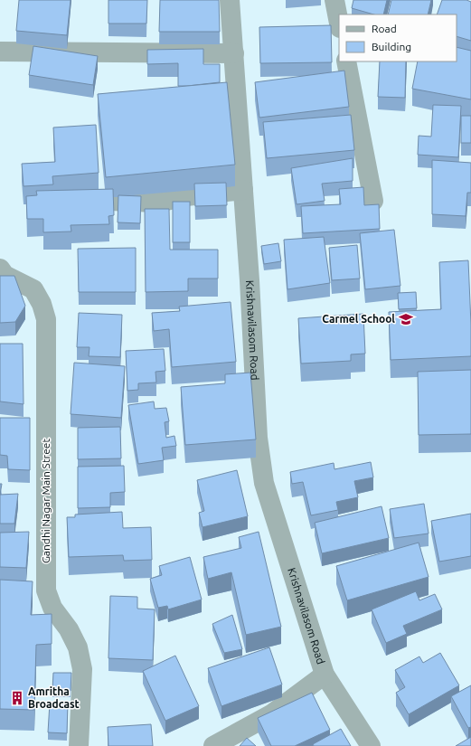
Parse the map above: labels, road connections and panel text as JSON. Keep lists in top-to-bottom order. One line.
{"streets":{"street":["Krishnavilasom Road","Gandhi Nagar Main Street"]},"places":{"school or university":["Carmel School"],"building":["Amritha Broadcast"]},"legend":["Road","Building"]}
